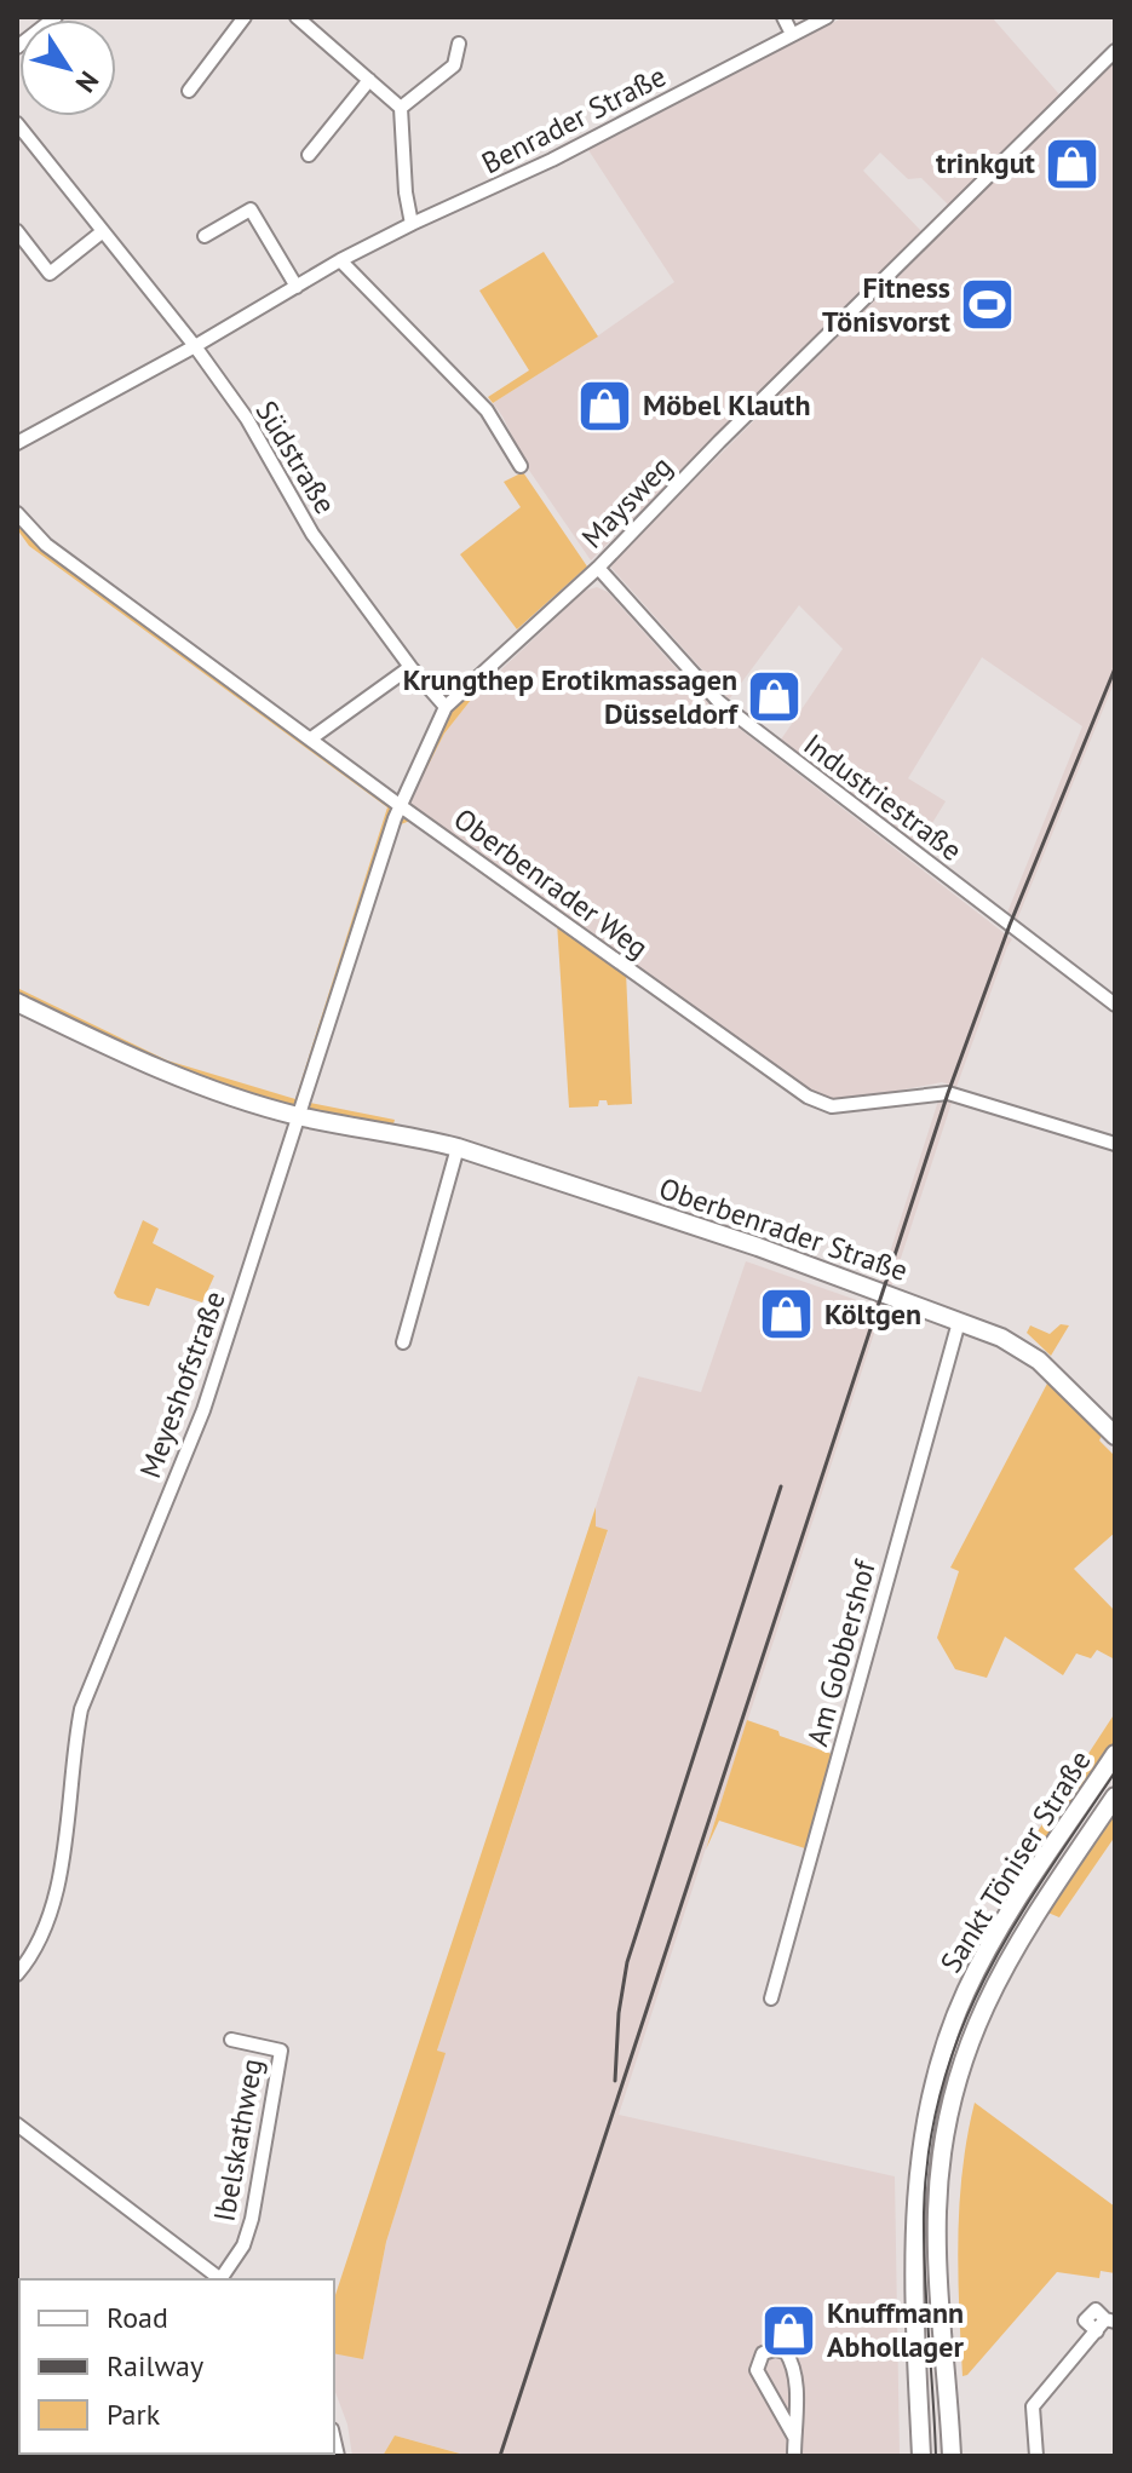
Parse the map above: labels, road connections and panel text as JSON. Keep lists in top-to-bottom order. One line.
{"streets":{"main road":["Oberbenrader Straße","Sankt Töniser Straße"],"street":["Benrader Straße","Südstraße","Maysweg","Industriestraße","Oberbenrader Weg","Meyeshofstraße","Am Gobbershof","Ibelskathweg"]},"crossings":[["Benrader Straße","Südstraße"],["Südstraße","Maysweg"],["Maysweg","Industriestraße"],["Maysweg","Oberbenrader Weg"],["Maysweg","Meyeshofstraße"],["Oberbenrader Weg","Meyeshofstraße"],["Oberbenrader Straße","Meyeshofstraße"],["Oberbenrader Straße","Am Gobbershof"]],"places":{"shop":["trinkgut","Möbel Klauth","Krungthep Erotikmassagen Düsseldorf","Költgen","Knuffmann Abhollager"],"sports":["Fitness Tönisvorst"]},"legend":["Road","Railway","Park"],"north":"bottom right"}
